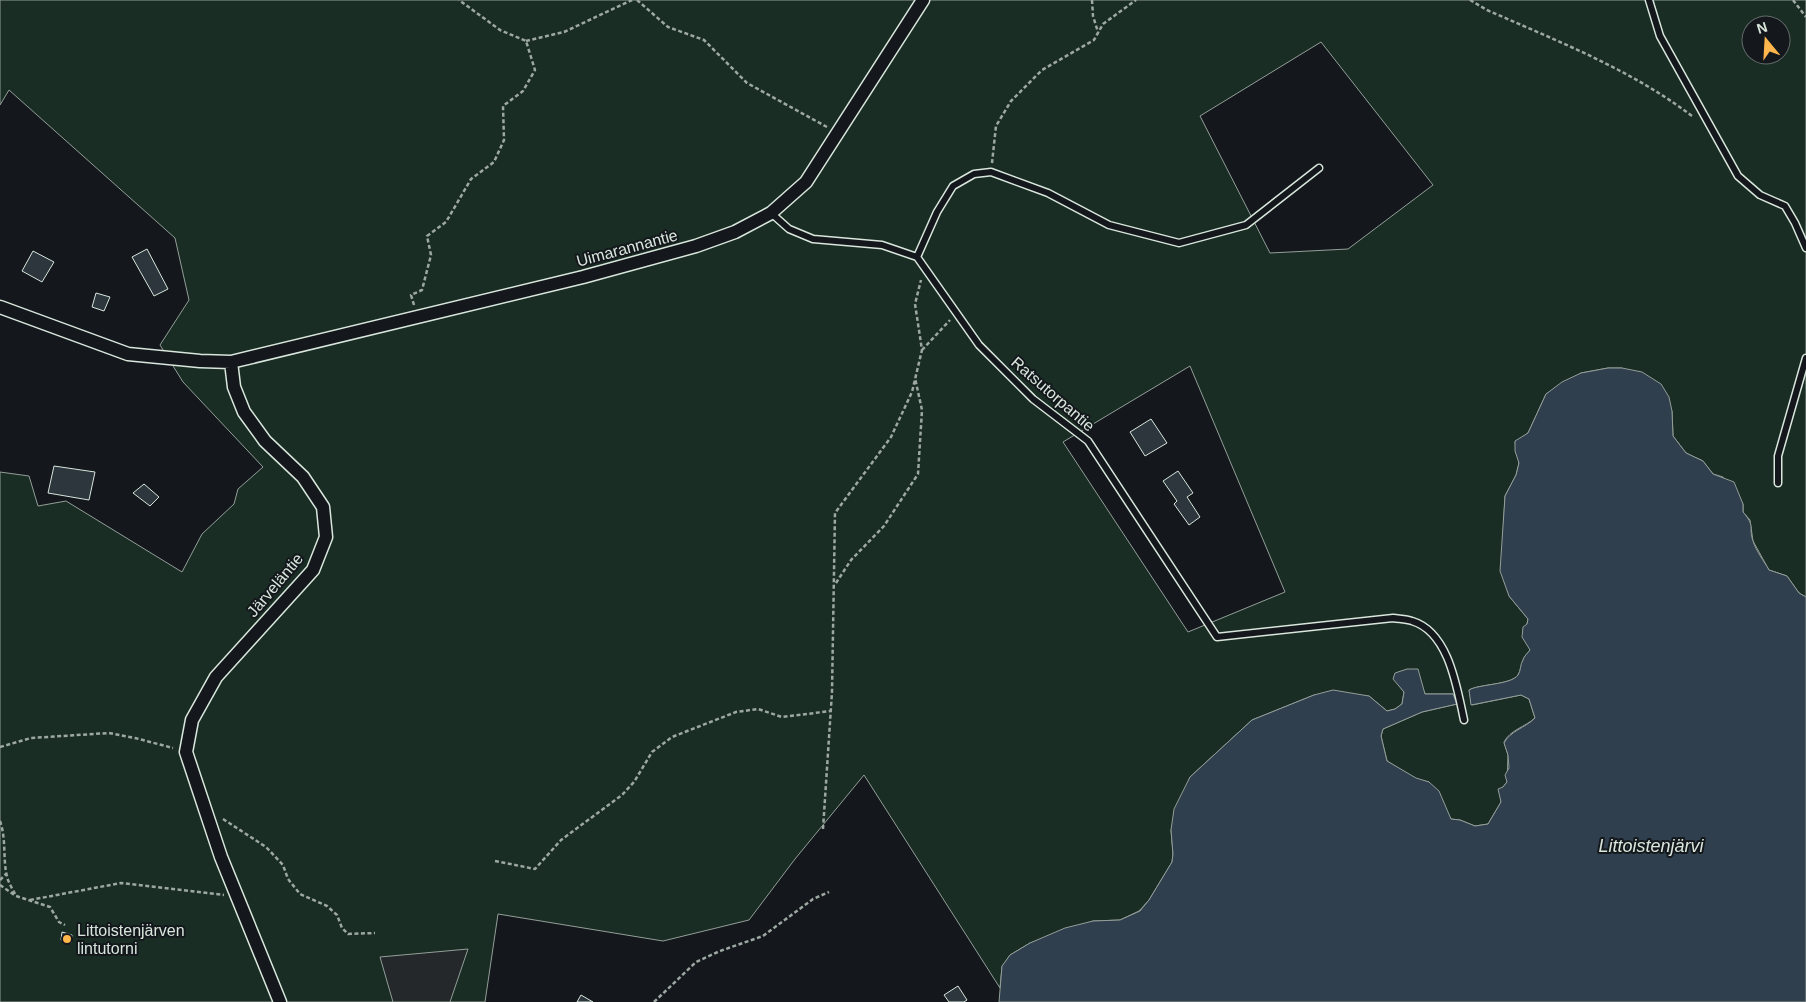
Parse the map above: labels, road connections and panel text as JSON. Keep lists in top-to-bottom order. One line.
{"streets":{"street":["Uimarannantie","Järveläntie"],"lane":["Ratsutorpantie"]},"crossings":[["Uimarannantie","Järveläntie"]],"water":["Littoistenjärvi"],"places":["Littoistenjärven lintutorni"],"north":"top"}
